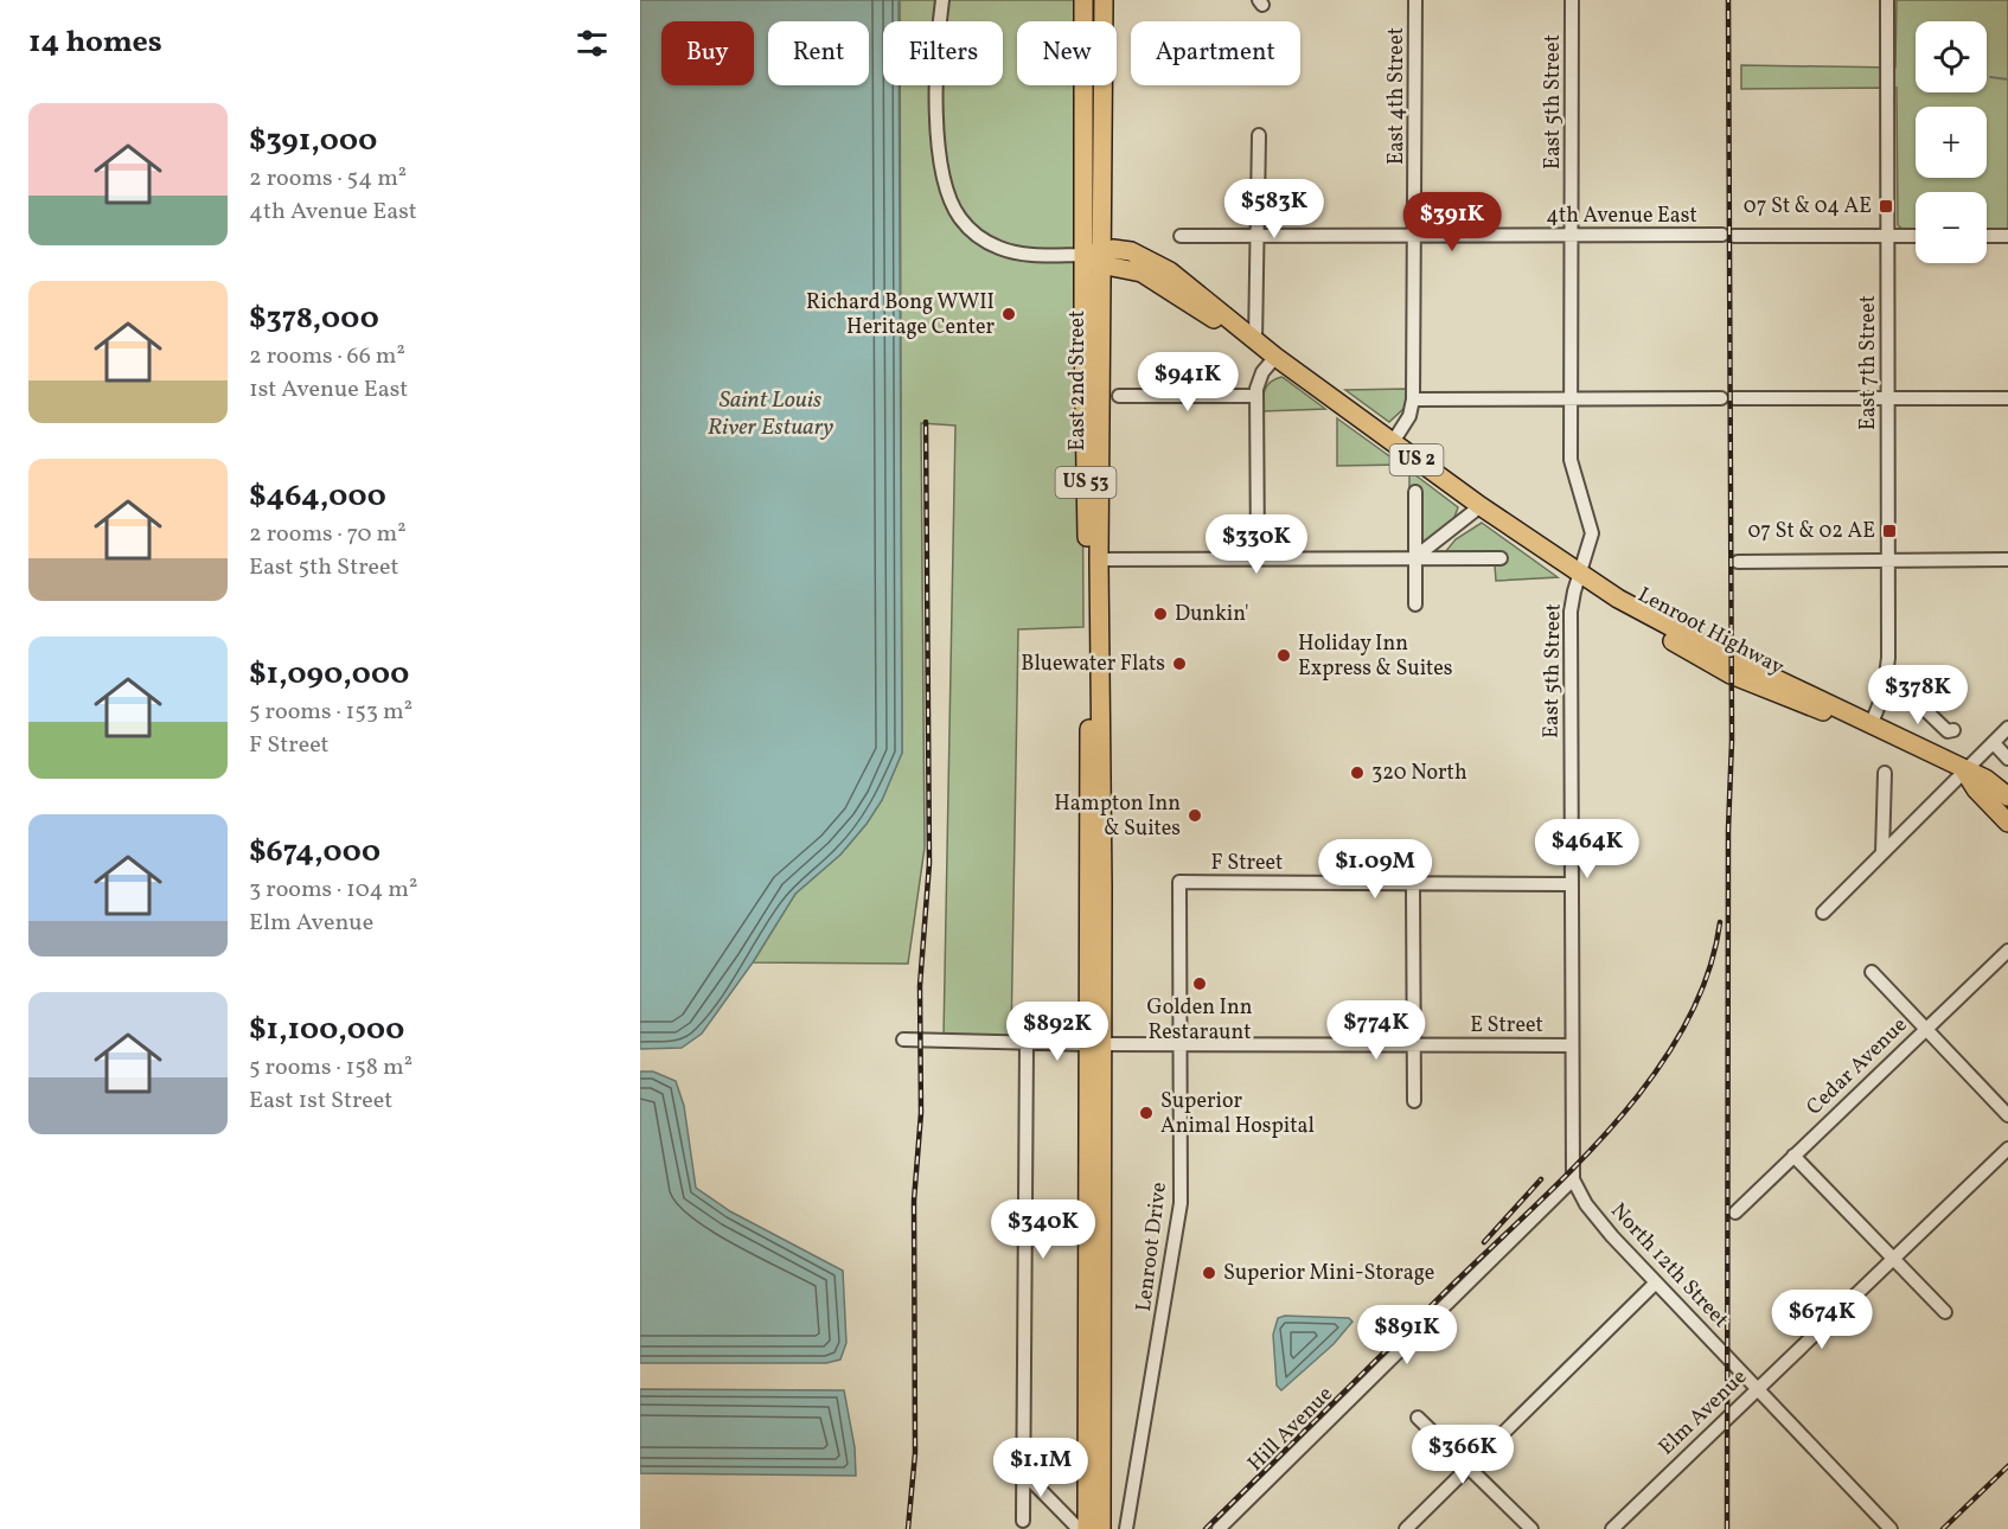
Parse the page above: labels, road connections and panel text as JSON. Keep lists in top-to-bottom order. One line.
{"streets":{"highway":["East 2nd Street","US 2","US 53","Lenroot Highway"],"street":["East 4th Street","East 5th Street","4th Avenue East","East 7th Street","F Street","E Street","Cedar Avenue","Lenroot Drive","North 12th Street","Elm Avenue","Hill Avenue"]},"crossings":[["East 4th Street","4th Avenue East"],["East 4th Street","Lenroot Highway"],["East 5th Street","4th Avenue East"],["East 5th Street","Lenroot Highway"],["East 5th Street","F Street"],["East 5th Street","E Street"],["East 5th Street","North 12th Street"],["East 5th Street","Hill Avenue"],["4th Avenue East","East 7th Street"],["East 7th Street","Lenroot Highway"],["East 2nd Street","Lenroot Highway"],["East 2nd Street","E Street"],["US 2","Lenroot Highway"],["F Street","Lenroot Drive"],["E Street","Lenroot Drive"],["North 12th Street","Elm Avenue"],["North 12th Street","Hill Avenue"]],"water":["Saint Louis River Estuary"],"places":{"transit":["07 St & 04 AE","07 St & 02 AE"],"other":["Richard Bong WWII Heritage Center","Dunkin'","Holiday Inn Express & Suites","Bluewater Flats","320 North","Hampton Inn & Suites","Golden Inn Restaraunt","Superior Animal Hospital","Superior Mini-Storage"]},"page":{"heading":"14 homes","map_buttons":["+","−"],"chip":["Buy","Rent","Filters","New","Apartment"],"list":[{"name":"$391,000","note":"2 rooms · 54 m² · 4th Avenue East"},{"name":"$378,000","note":"2 rooms · 66 m² · 1st Avenue East"},{"name":"$464,000","note":"2 rooms · 70 m² · East 5th Street"},{"name":"$1,090,000","note":"5 rooms · 153 m² · F Street"},{"name":"$674,000","note":"3 rooms · 104 m² · Elm Avenue"},{"name":"$1,100,000","note":"5 rooms · 158 m² · East 1st Street"}],"price":["$583K","$391K","$941K","$330K","$378K","$464K","$1.09M","$774K","$892K","$340K","$674K","$891K","$366K","$1.1M"]}}
